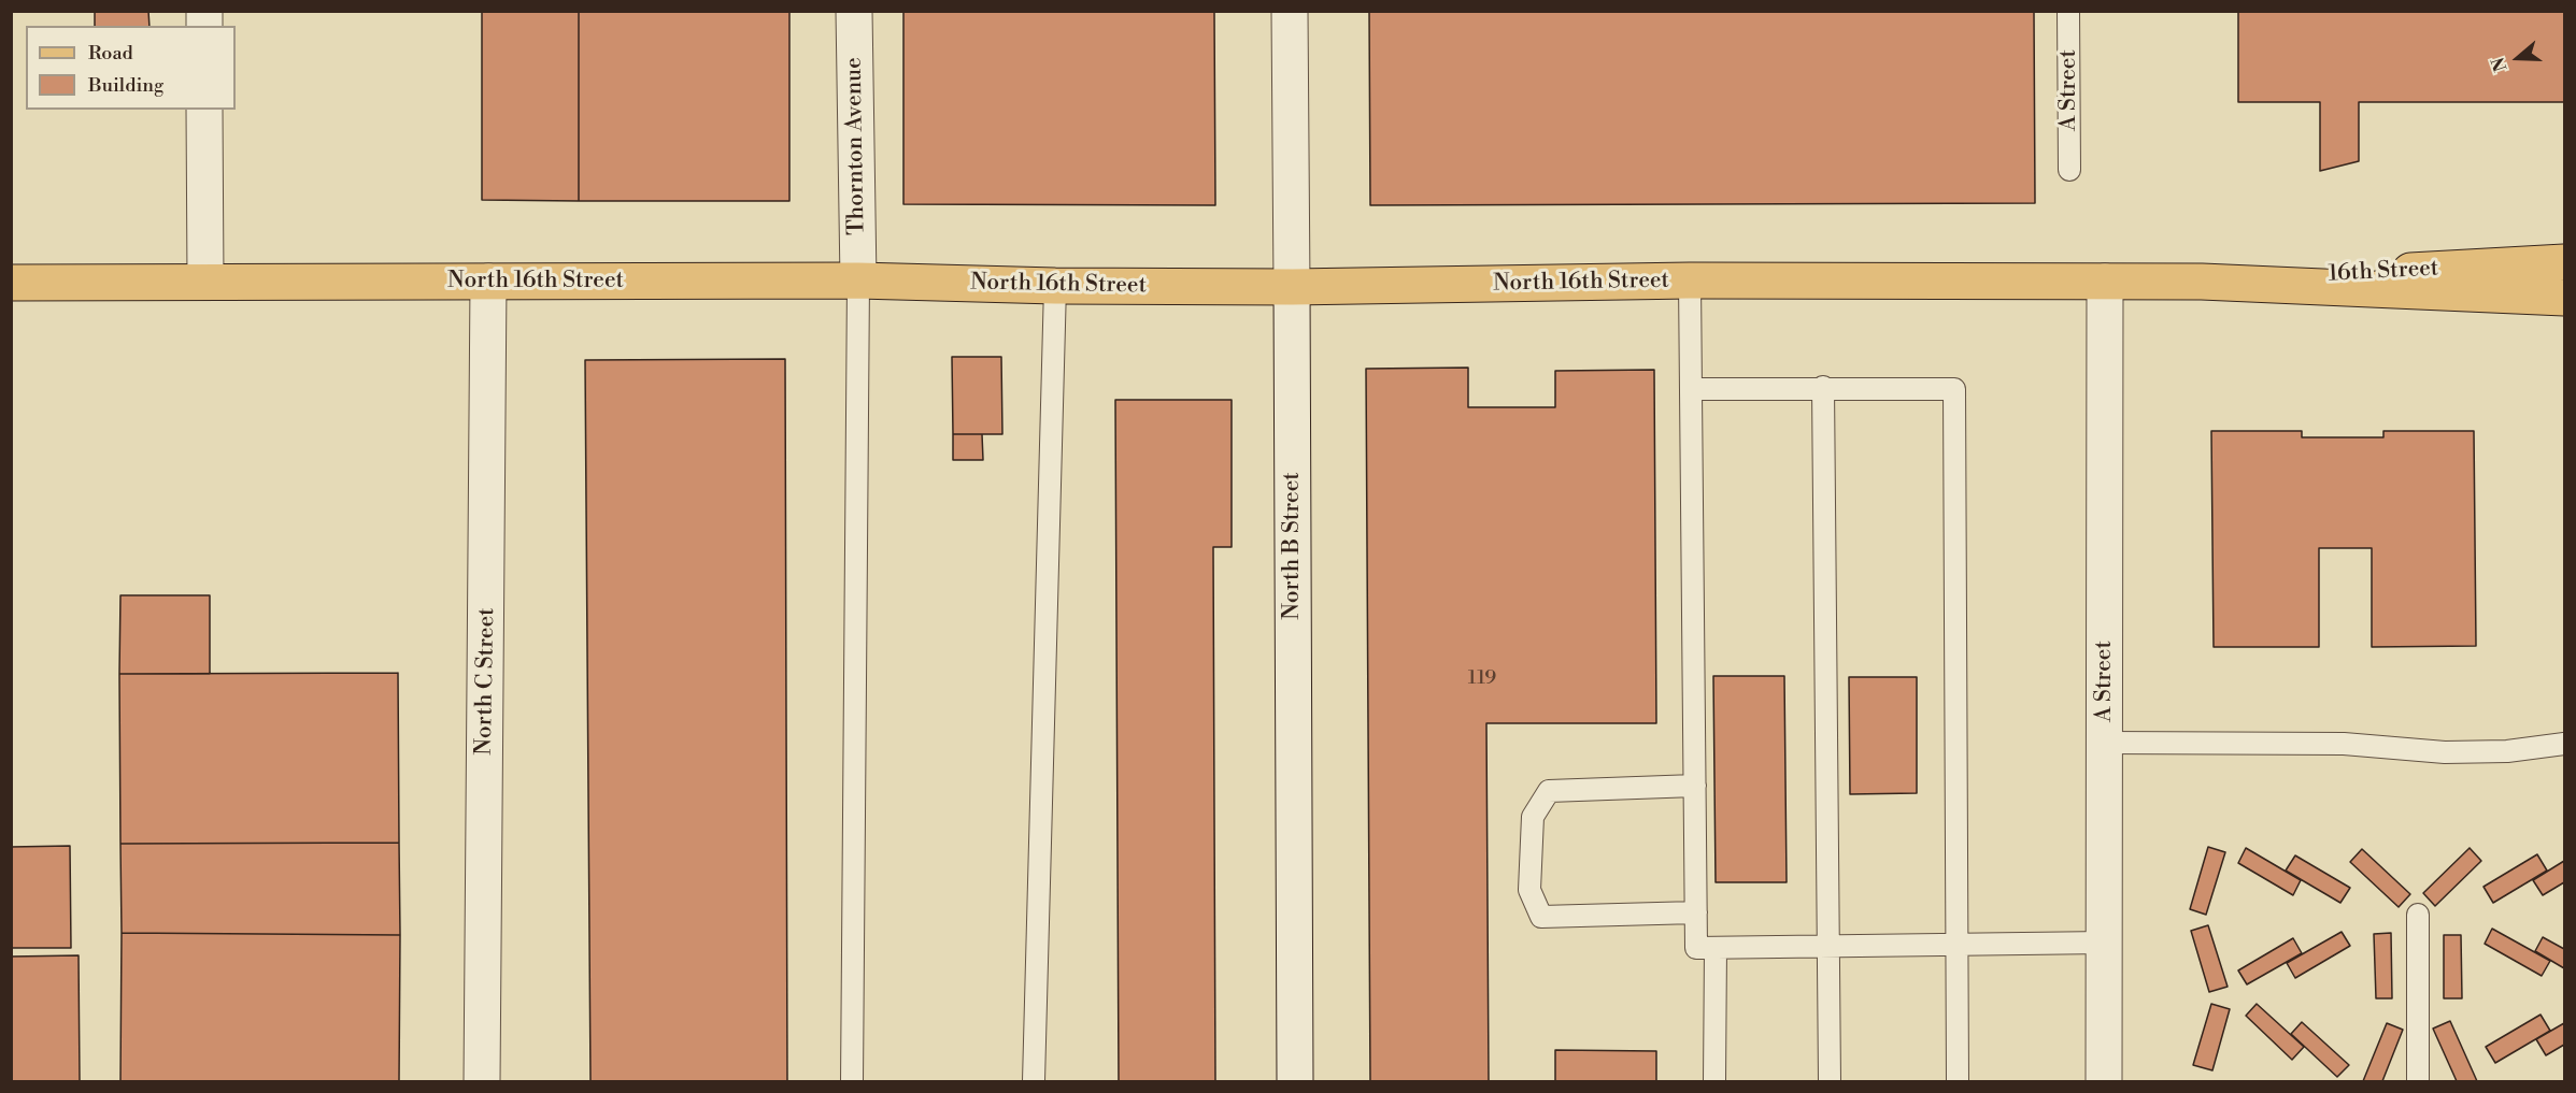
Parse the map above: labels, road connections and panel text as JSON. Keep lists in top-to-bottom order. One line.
{"streets":{"main road":["16th Street","North 16th Street"],"street":["A Street","Thornton Avenue","North B Street","North C Street"]},"crossings":[["A Street","16th Street"],["A Street","North 16th Street"],["Thornton Avenue","North 16th Street"],["16th Street","North 16th Street"],["North 16th Street","North B Street"],["North 16th Street","North C Street"]],"house_numbers":["119"],"legend":["Road","Building"],"north":"left"}
